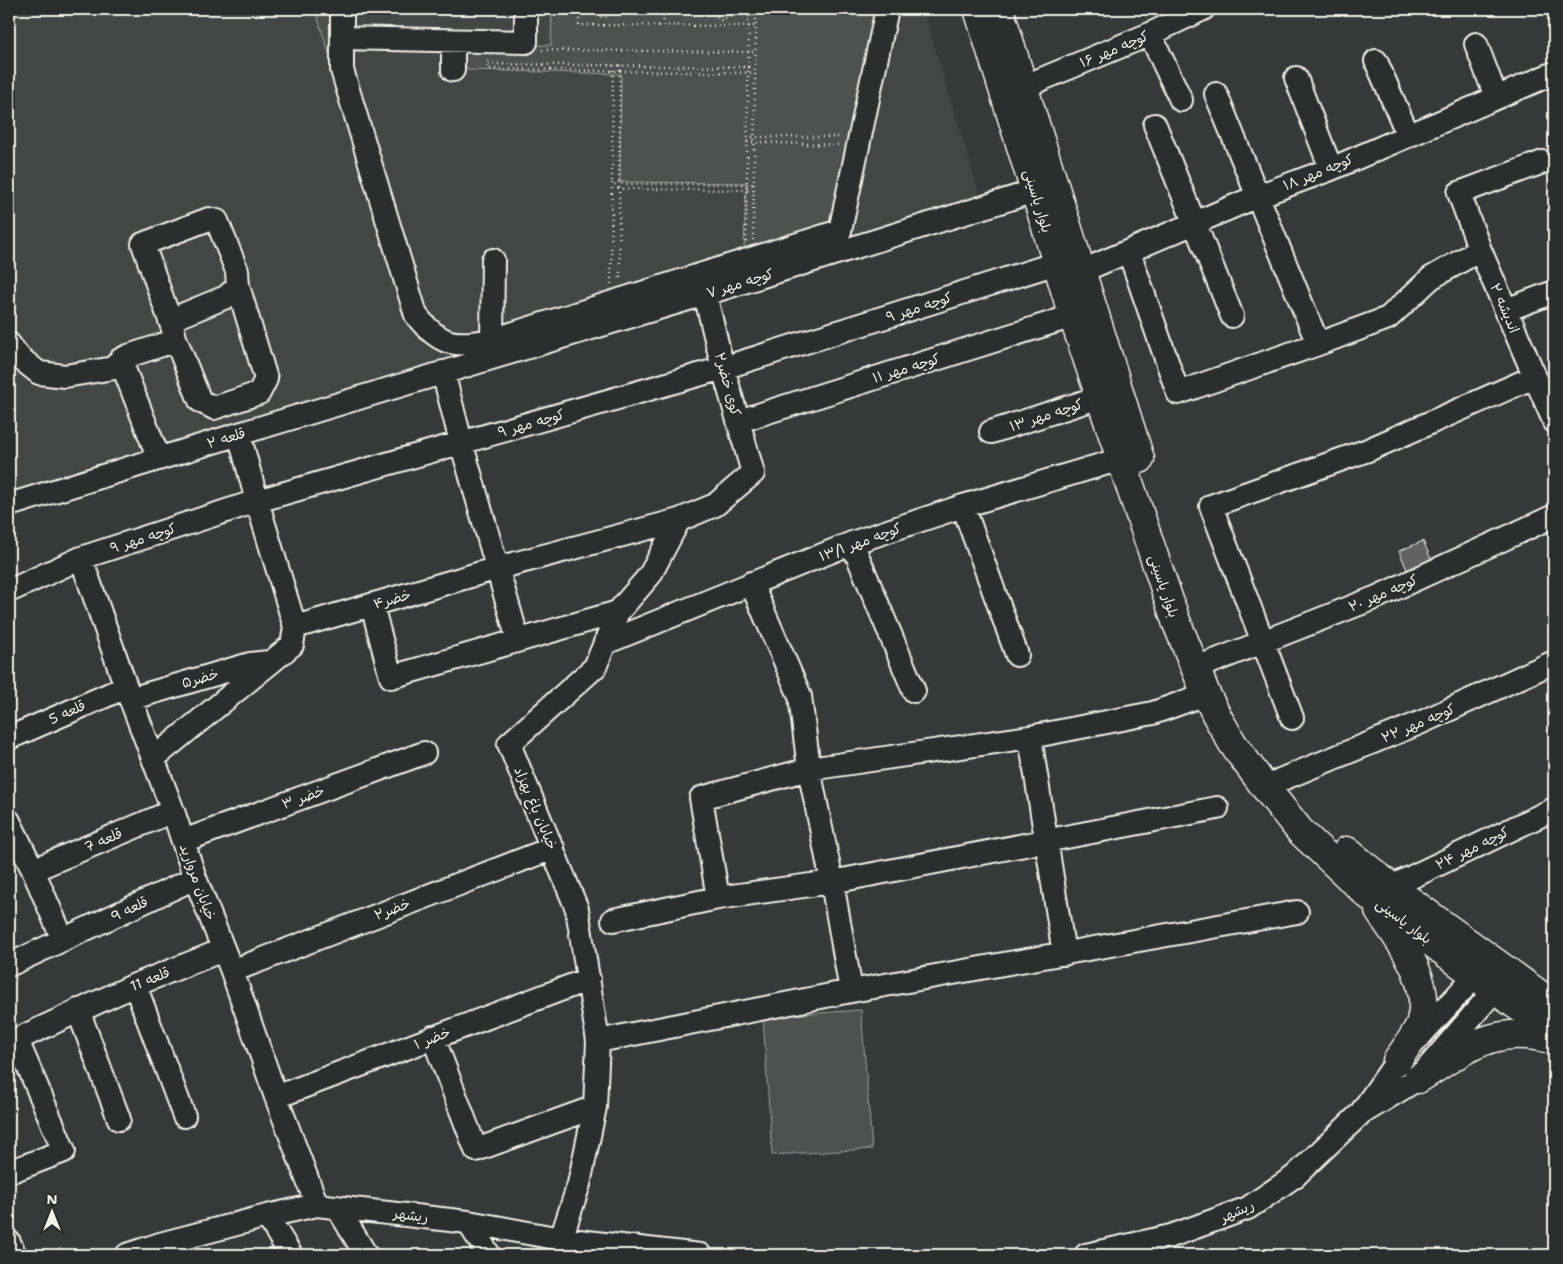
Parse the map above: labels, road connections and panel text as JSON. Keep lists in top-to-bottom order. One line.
{"streets":{"main road":["بلوار یاسینی"],"street":["کوچه مهر ۱۶","کوچه مهر ۱۸","کوچه مهر ۷","کوچه مهر ۹","اندیشه ۲","کوچه مهر ۱۱","کوی خضر۲","کوچه مهر ۱۳","قلعه ۲","کوچه مهر ۱۳/۱","کوچه مهر ۲۰","خضر۴","خضر۵","قلعه 5","کوچه مهر ۲۲","خضر ۳","خیابان باغ بهزاد","قلعه 7","کوچه مهر ۲۴","خیابان مروارید","قلعه 9","خضر۲","قلعه 11","خضر ۱","ریشهر"]},"crossings":[["کوچه مهر ۱۶","بلوار یاسینی"],["کوچه مهر ۱۸","بلوار یاسینی"],["کوچه مهر ۱۸","کوچه مهر ۹"],["بلوار یاسینی","کوچه مهر ۷"],["بلوار یاسینی","کوچه مهر ۹"],["بلوار یاسینی","کوچه مهر ۱۱"],["بلوار یاسینی","کوچه مهر ۱۳"],["بلوار یاسینی","کوچه مهر ۱۳/۱"],["بلوار یاسینی","کوچه مهر ۲۰"],["بلوار یاسینی","کوچه مهر ۲۲"],["بلوار یاسینی","کوچه مهر ۲۴"],["بلوار یاسینی","ریشهر"],["کوچه مهر ۷","کوی خضر۲"],["کوچه مهر ۷","قلعه ۲"],["کوچه مهر ۹","کوی خضر۲"],["کوچه مهر ۹","خیابان مروارید"],["کوچه مهر ۱۱","کوی خضر۲"],["کوی خضر۲","خضر۴"],["کوی خضر۲","خیابان باغ بهزاد"],["کوچه مهر ۱۳/۱","خیابان باغ بهزاد"],["خضر۴","خیابان باغ بهزاد"],["خضر۵","قلعه 5"],["خضر۵","خیابان مروارید"],["قلعه 5","خیابان مروارید"],["خضر ۳","خیابان مروارید"],["خیابان باغ بهزاد","خضر۲"],["خیابان باغ بهزاد","خضر ۱"],["خیابان باغ بهزاد","ریشهر"],["قلعه 7","خیابان مروارید"],["خیابان مروارید","قلعه 9"],["خیابان مروارید","خضر۲"],["خیابان مروارید","قلعه 11"],["خیابان مروارید","خضر ۱"],["خیابان مروارید","ریشهر"]],"north":"top"}
